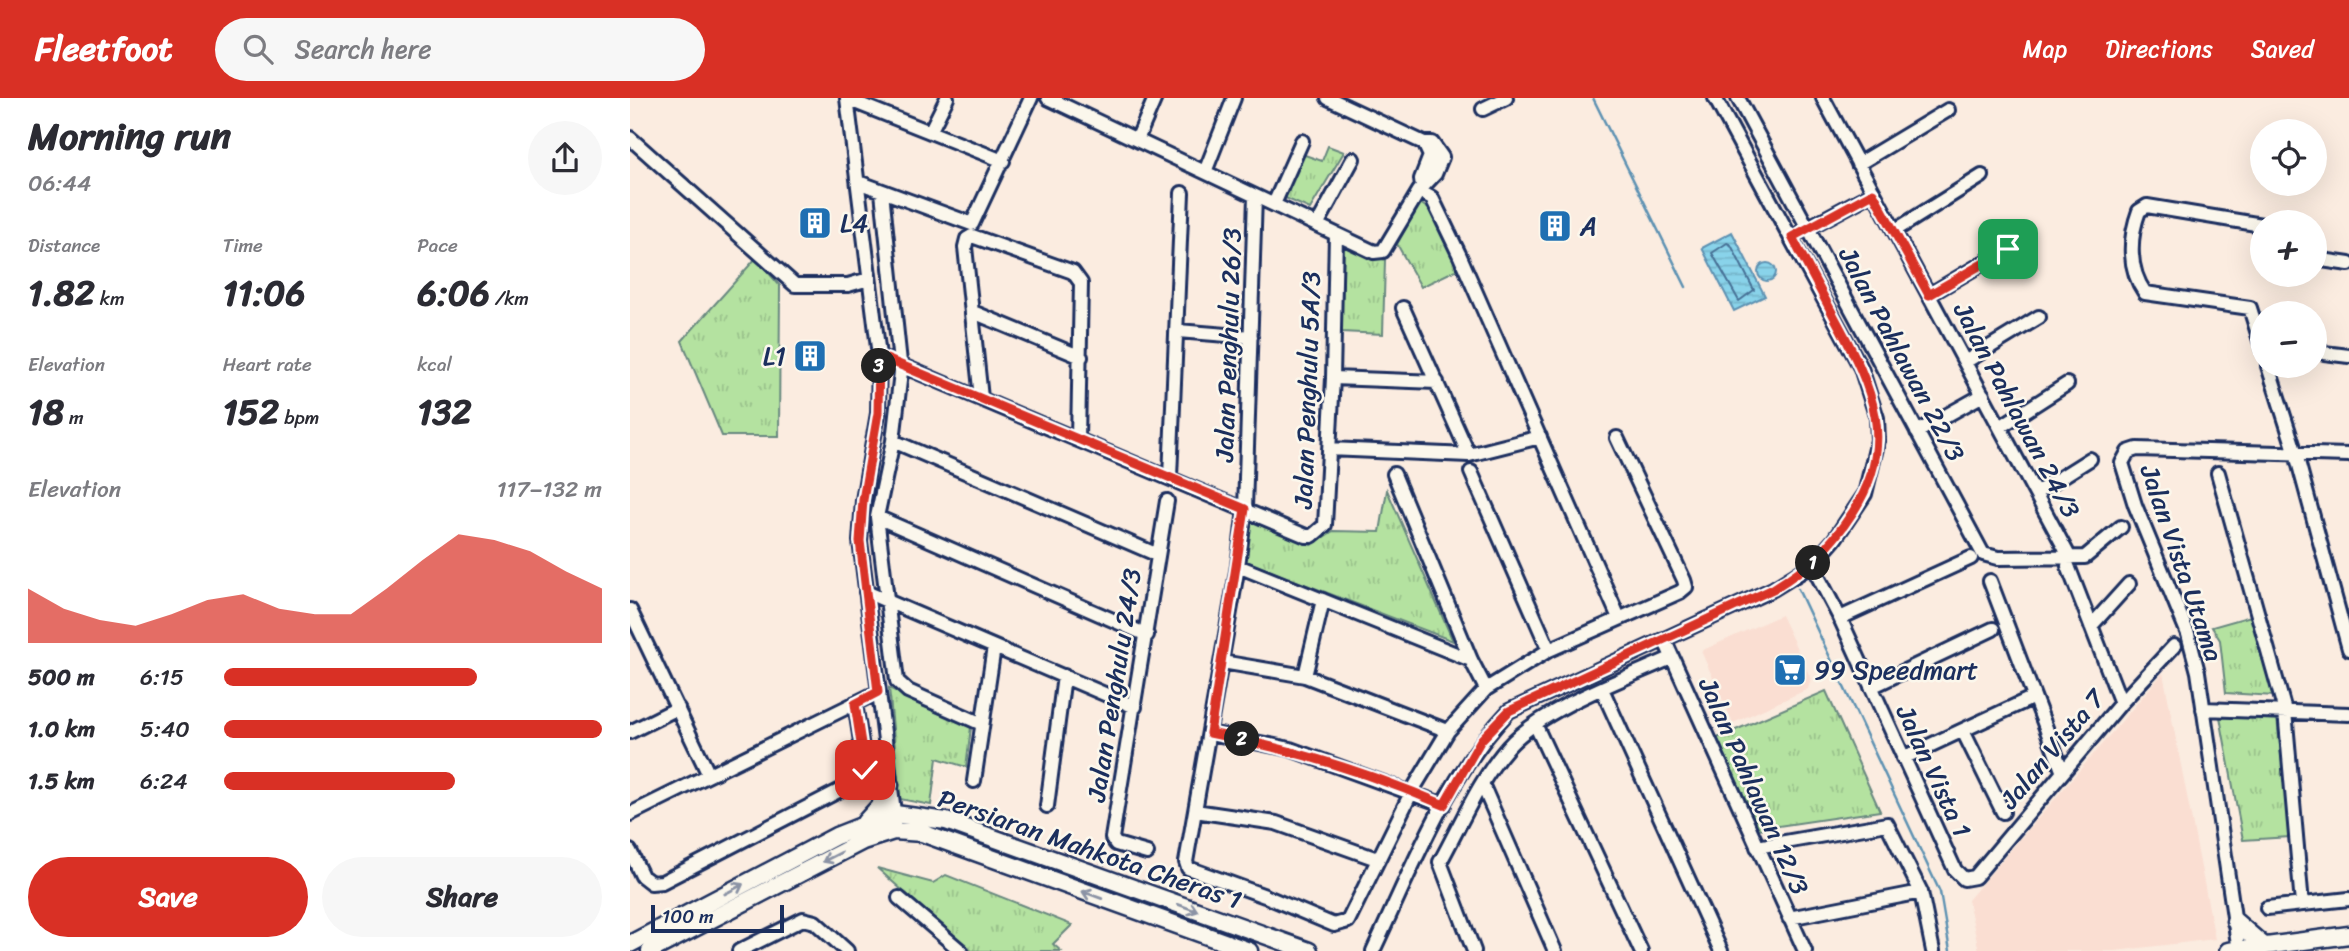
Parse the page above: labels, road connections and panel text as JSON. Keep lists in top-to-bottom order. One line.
{"streets":{"main road":["Persiaran Mahkota Cheras 1"],"street":["Jalan Penghulu 26/3","Jalan Pahlawan 22/3","Jalan Penghulu 5A/3","Jalan Pahlawan 24/3","Jalan Vista Utama","Jalan Penghulu 24/3","Jalan Vista 7","Jalan Vista 1","Jalan Pahlawan 12/3"]},"crossings":[["Jalan Penghulu 26/3","Jalan Penghulu 5A/3"],["Jalan Pahlawan 22/3","Jalan Pahlawan 24/3"],["Jalan Pahlawan 24/3","Jalan Vista 7"],["Jalan Vista 7","Jalan Vista 1"]],"places":{"building":["L4","A","L1"],"supermarket":["99 Speedmart"]},"scale_bar":"100 m","page":{"header":"Fleetfoot","search":"Search here","nav":["Map","Directions","Saved"],"heading":["Morning run","06:44"],"map_buttons":["+","−"],"stats":[["Distance","1.82 km"],["Time","11:06"],["Pace","6:06 /km"],["Elevation","18 m"],["Heart rate","152 bpm"],["kcal","132"]],"pins":["3","1","2"],"chart":["Elevation","117–132 m"],"list":[{"name":"500 m","note":"6:15"},{"name":"1.0 km","note":"5:40"},{"name":"1.5 km","note":"6:24"}],"buttons":["Save","Share"],"scale":"100 m"}}
